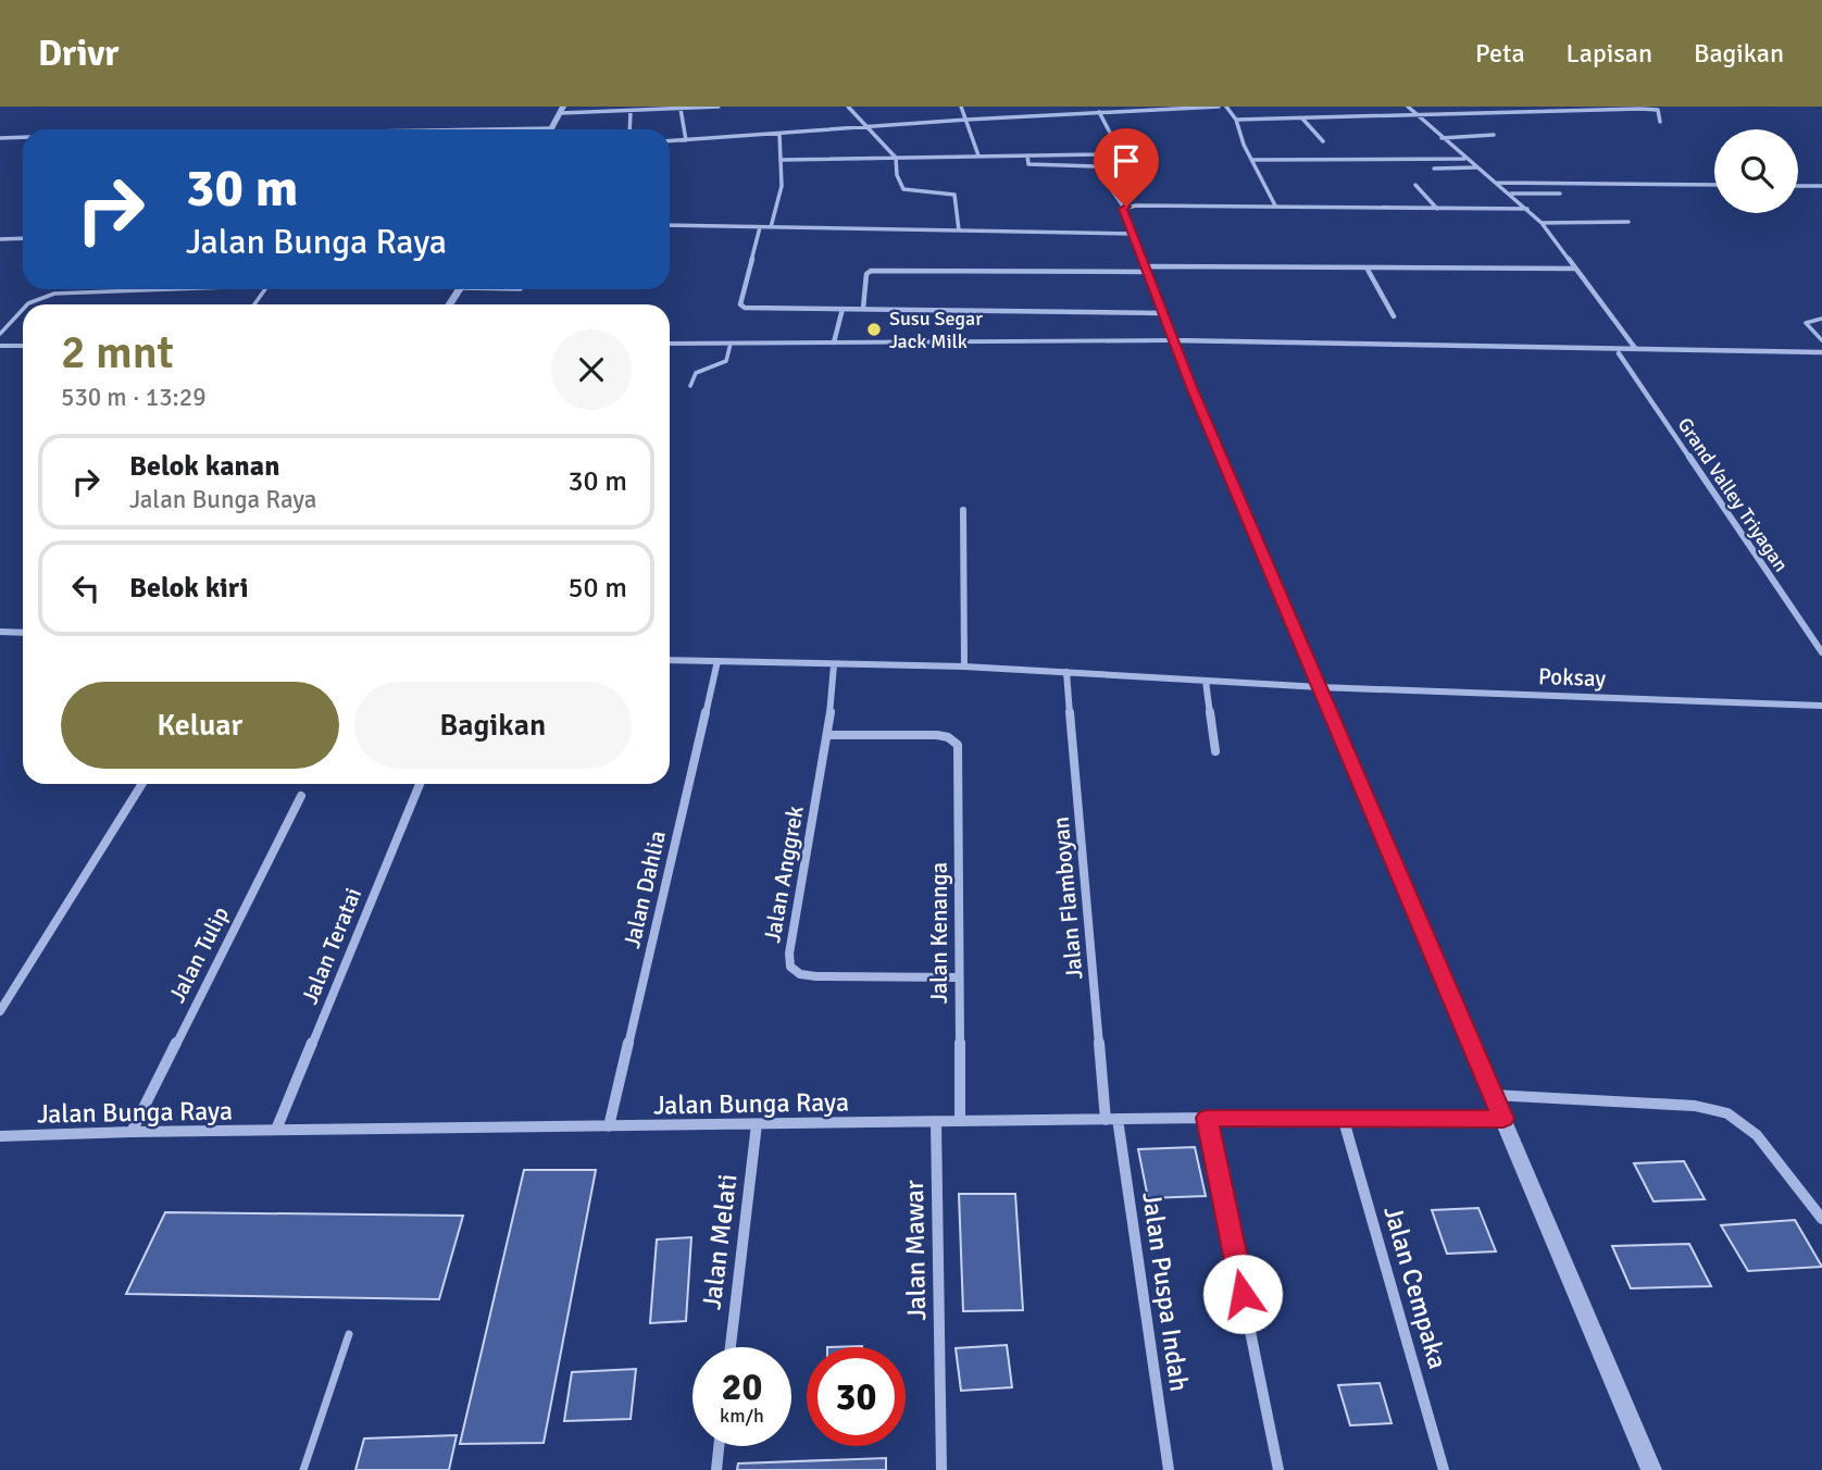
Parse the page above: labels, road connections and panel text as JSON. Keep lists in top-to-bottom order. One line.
{"streets":{"street":["Grand Valley Triyagan","Poksay","Jalan Anggrek","Jalan Dahlia","Jalan Flamboyan","Jalan Kenanga","Jalan Teratai","Jalan Tulip","Jalan Bunga Raya","Jalan Melati","Jalan Mawar","Jalan Cempaka","Jalan Puspa Indah"]},"crossings":[["Poksay","Jalan Anggrek"],["Poksay","Jalan Dahlia"],["Poksay","Jalan Flamboyan"],["Jalan Anggrek","Jalan Kenanga"],["Jalan Dahlia","Jalan Bunga Raya"],["Jalan Flamboyan","Jalan Bunga Raya"],["Jalan Flamboyan","Jalan Puspa Indah"],["Jalan Kenanga","Jalan Bunga Raya"],["Jalan Teratai","Jalan Bunga Raya"],["Jalan Tulip","Jalan Bunga Raya"],["Jalan Bunga Raya","Jalan Melati"],["Jalan Bunga Raya","Jalan Mawar"],["Jalan Bunga Raya","Jalan Cempaka"],["Jalan Bunga Raya","Jalan Puspa Indah"]],"places":["Susu Segar Jack Milk"],"page":{"header":"Drivr","nav":["Peta","Lapisan","Bagikan"],"turn":["30 m","Jalan Bunga Raya"],"heading":["2 mnt","530 m · 13:29"],"list":[{"name":"Belok kanan","note":"Jalan Bunga Raya","value":"30 m"},{"name":"Belok kiri","value":"50 m"}],"buttons":["Keluar","Bagikan"],"speed":"20 km/h","limit":"30"}}
